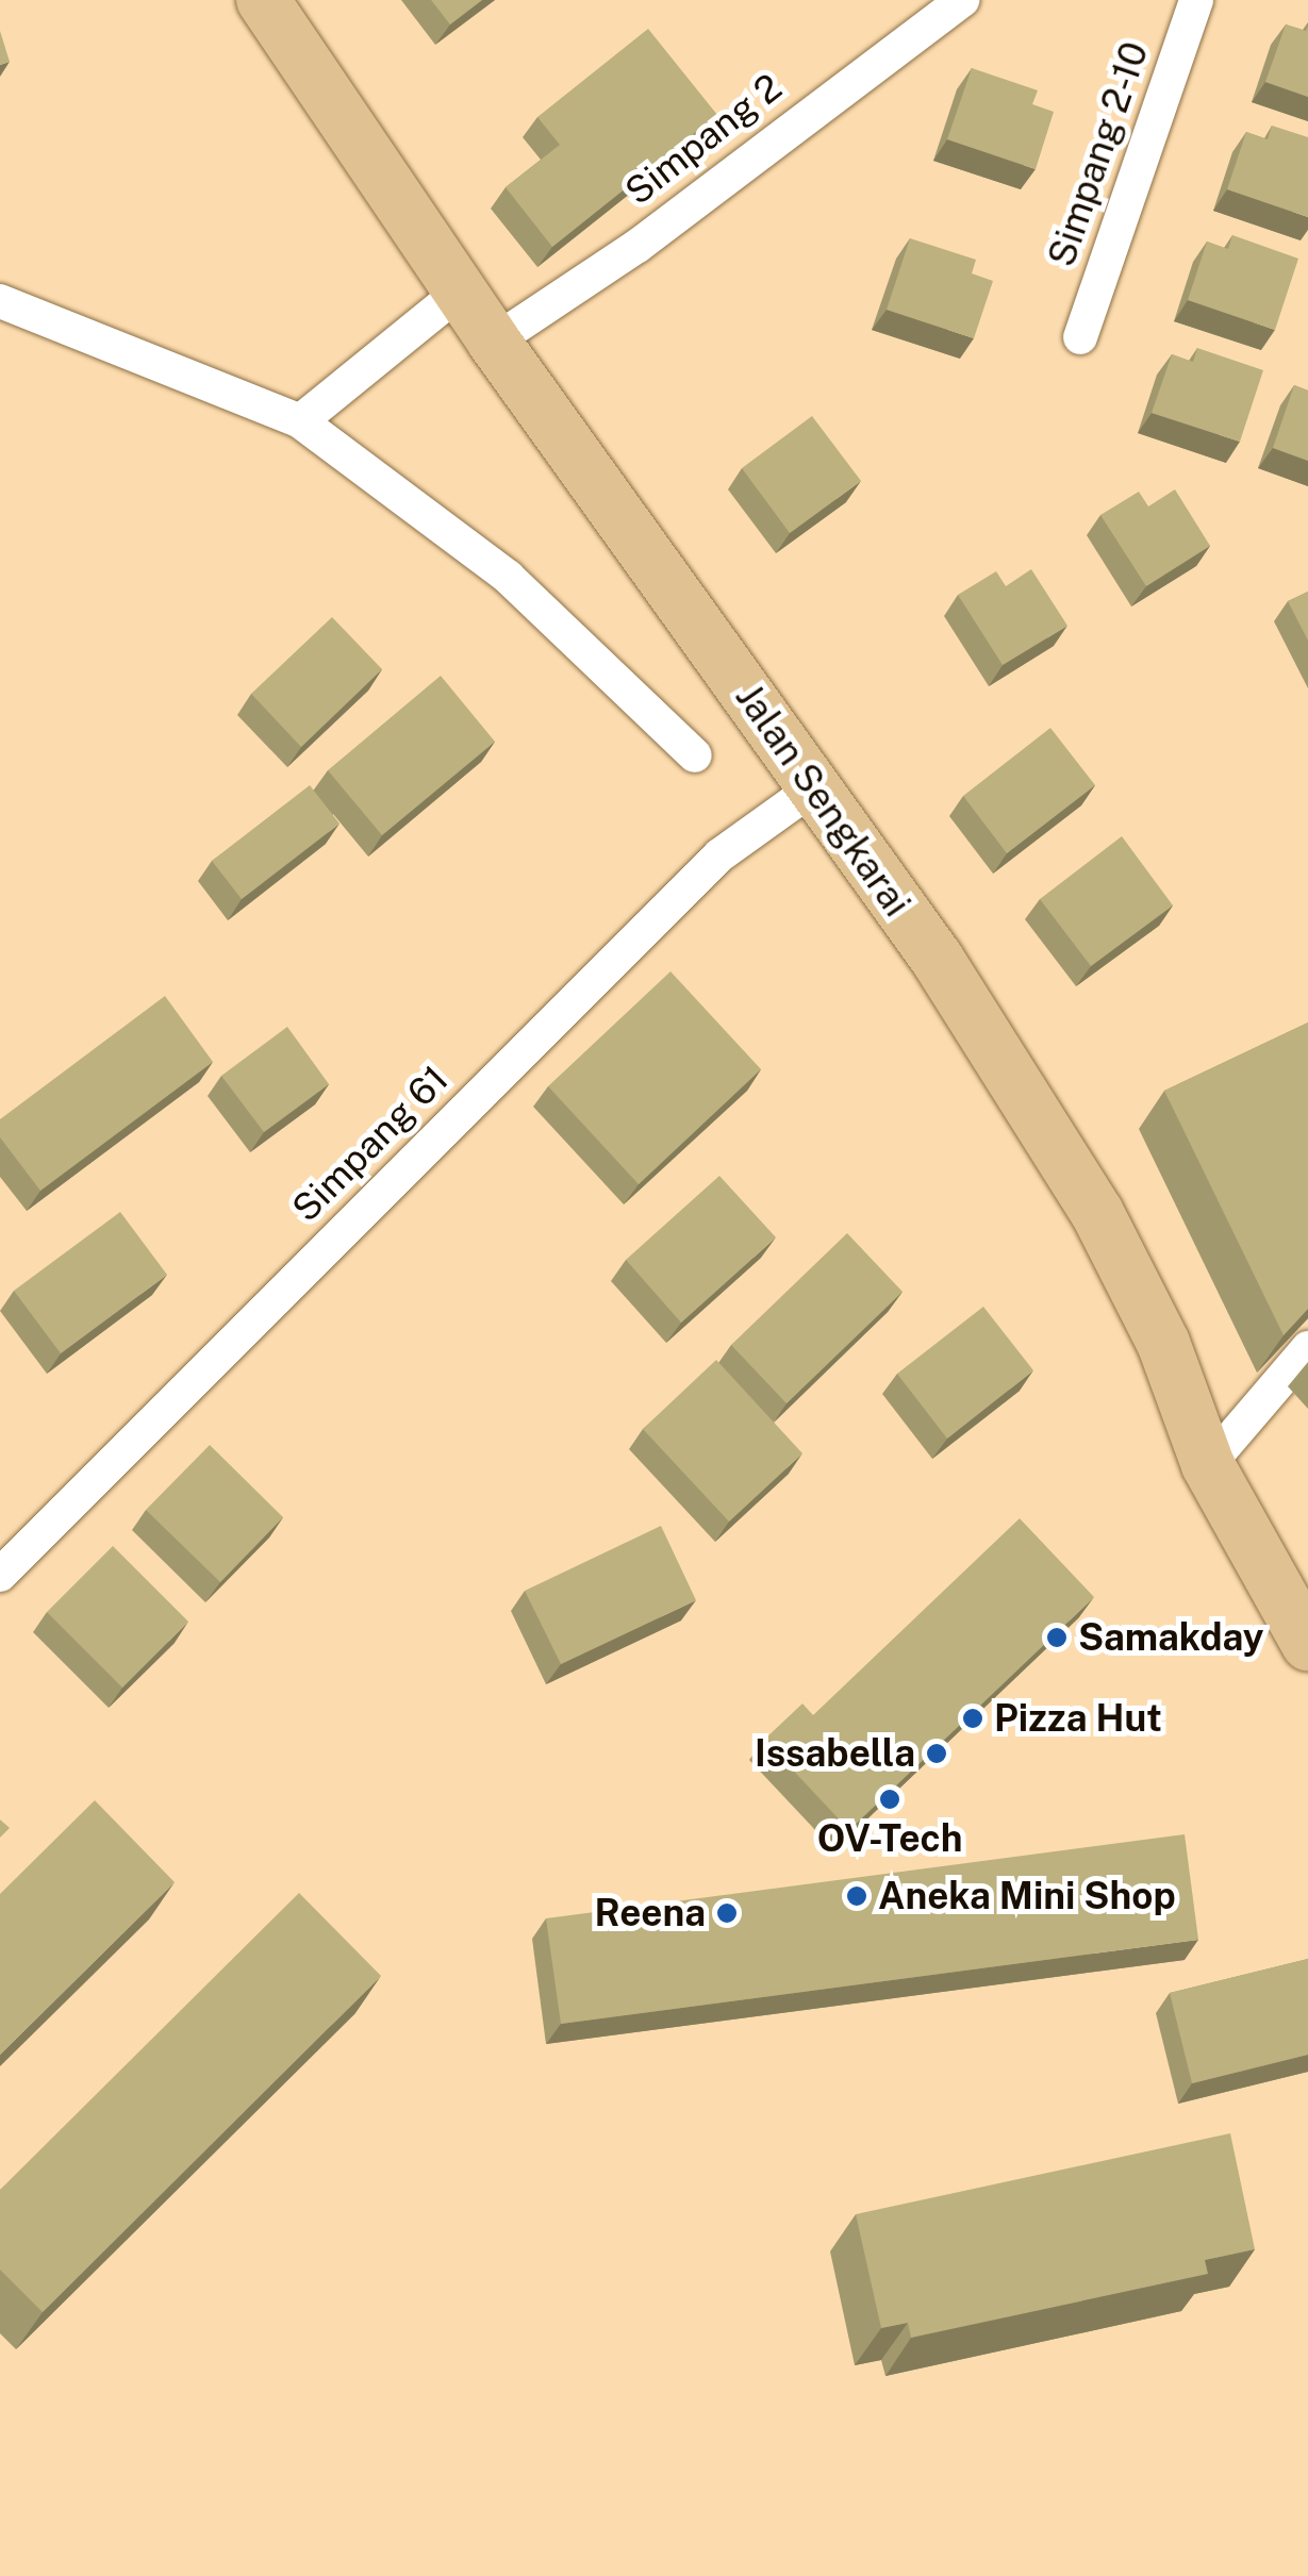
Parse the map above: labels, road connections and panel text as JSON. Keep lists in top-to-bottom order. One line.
{"streets":{"main road":["Jalan Sengkarai"],"street":["Simpang 2","Simpang 2-10","Simpang 61"]},"crossings":[["Simpang 2","Jalan Sengkarai"],["Jalan Sengkarai","Simpang 61"]],"places":["Samakday","Pizza Hut","Issabella","OV-Tech","Aneka Mini Shop","Reena"]}
